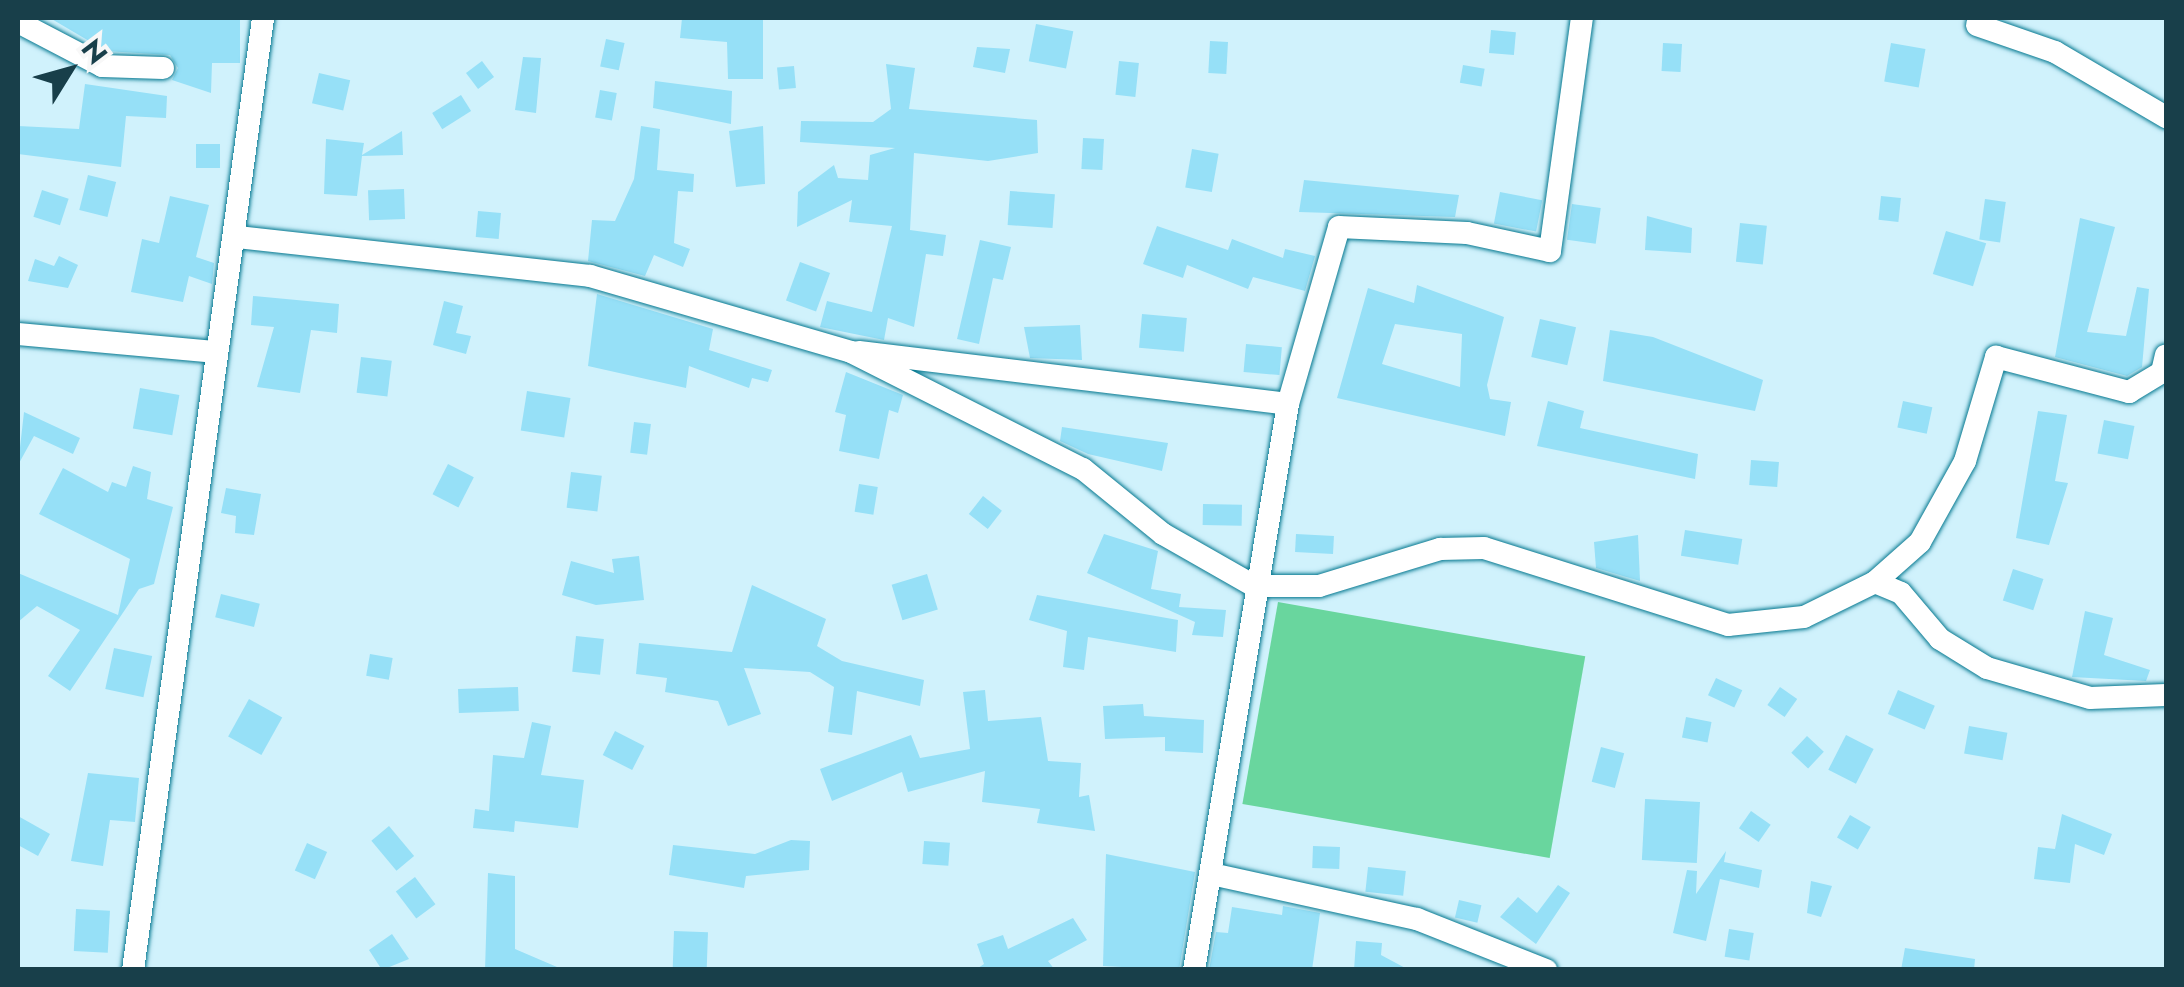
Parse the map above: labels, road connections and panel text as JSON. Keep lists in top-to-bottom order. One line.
{"north":"top right"}
